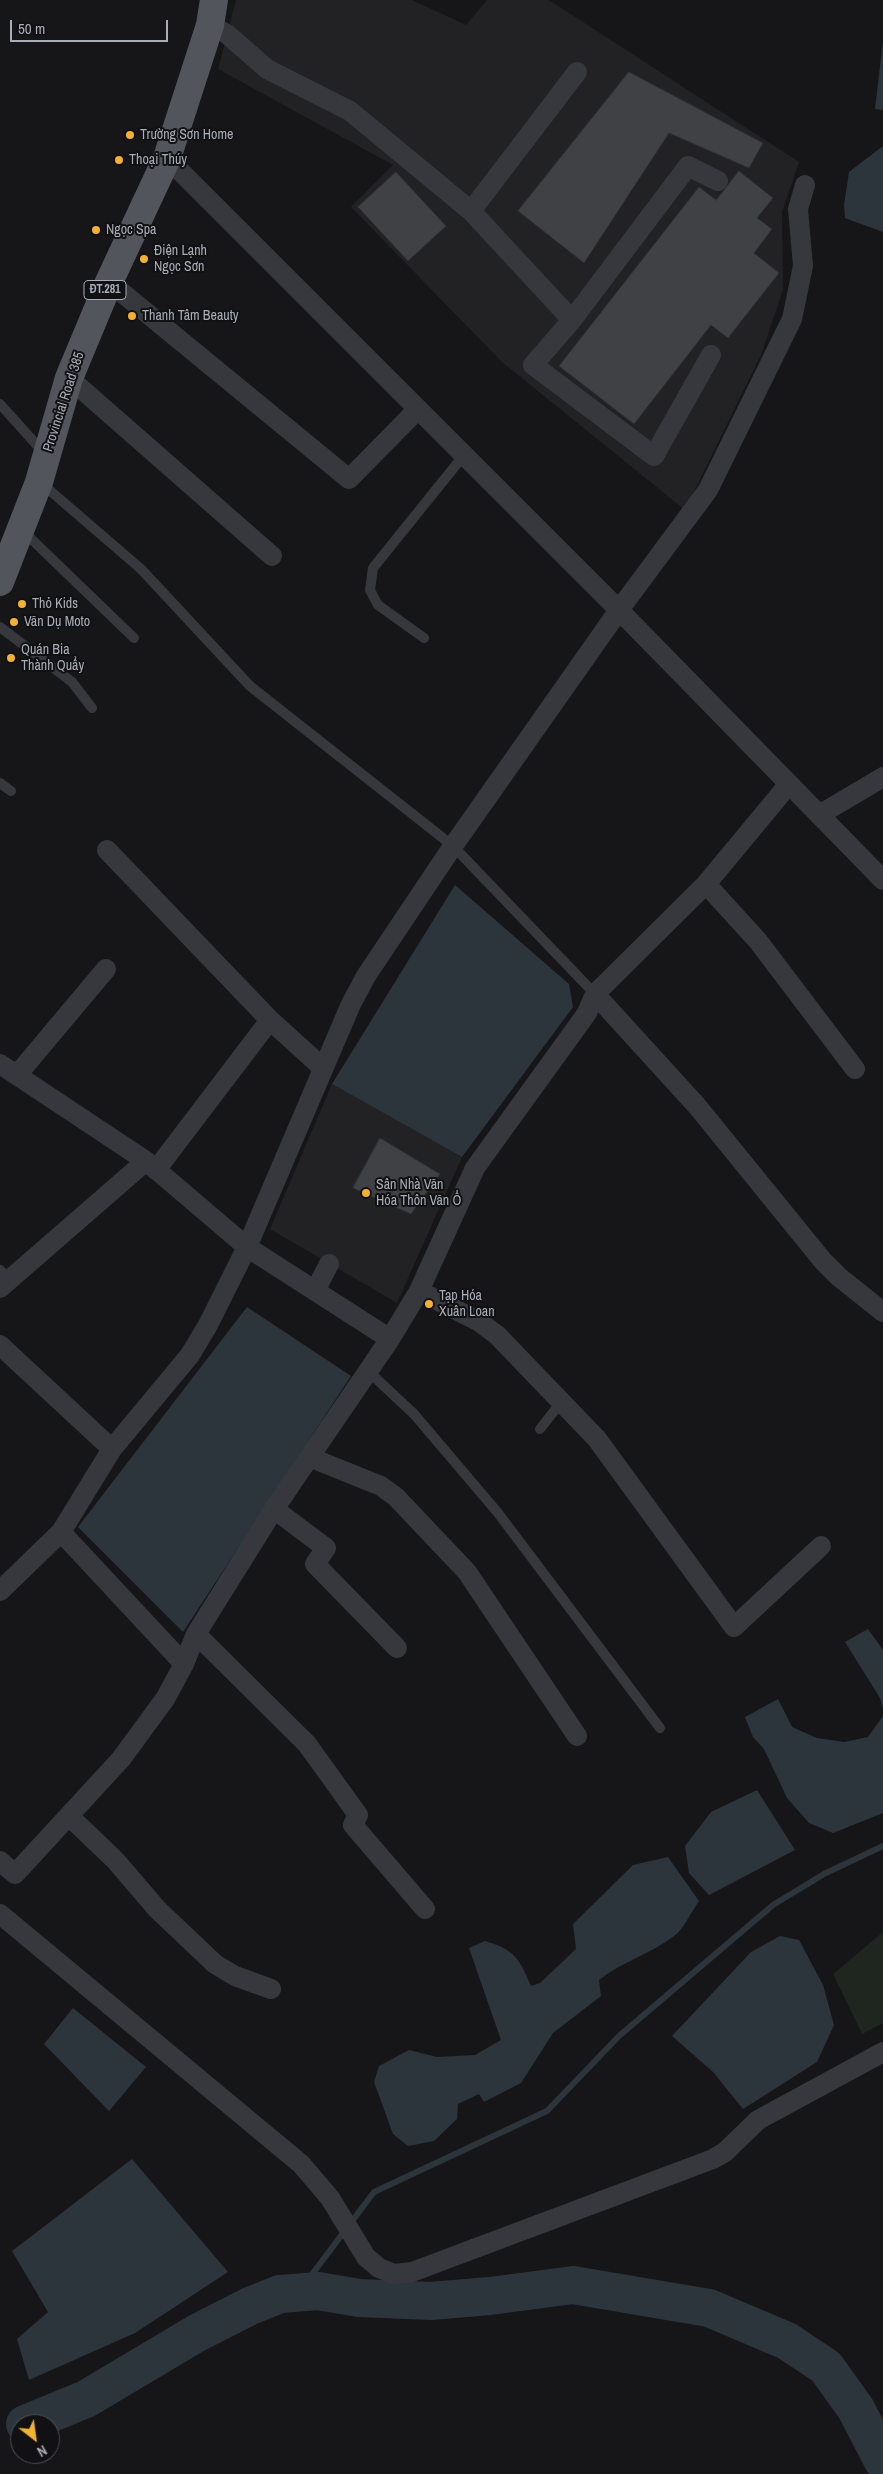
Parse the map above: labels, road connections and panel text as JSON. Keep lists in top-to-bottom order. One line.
{"streets":{"main road":["ĐT.281","Provincial Road 385"]},"places":["Trường Sơn Home","Thoại Thúy","Ngọc Spa","Điện Lạnh Ngọc Sơn","Thanh Tâm Beauty","Thỏ Kids","Văn Dụ Moto","Quán Bia Thành Quẩy","Sân Nhà Văn Hóa Thôn Văn Ổ","Tạp Hóa Xuân Loan"],"scale_bar":"50 m","north":"bottom right"}
